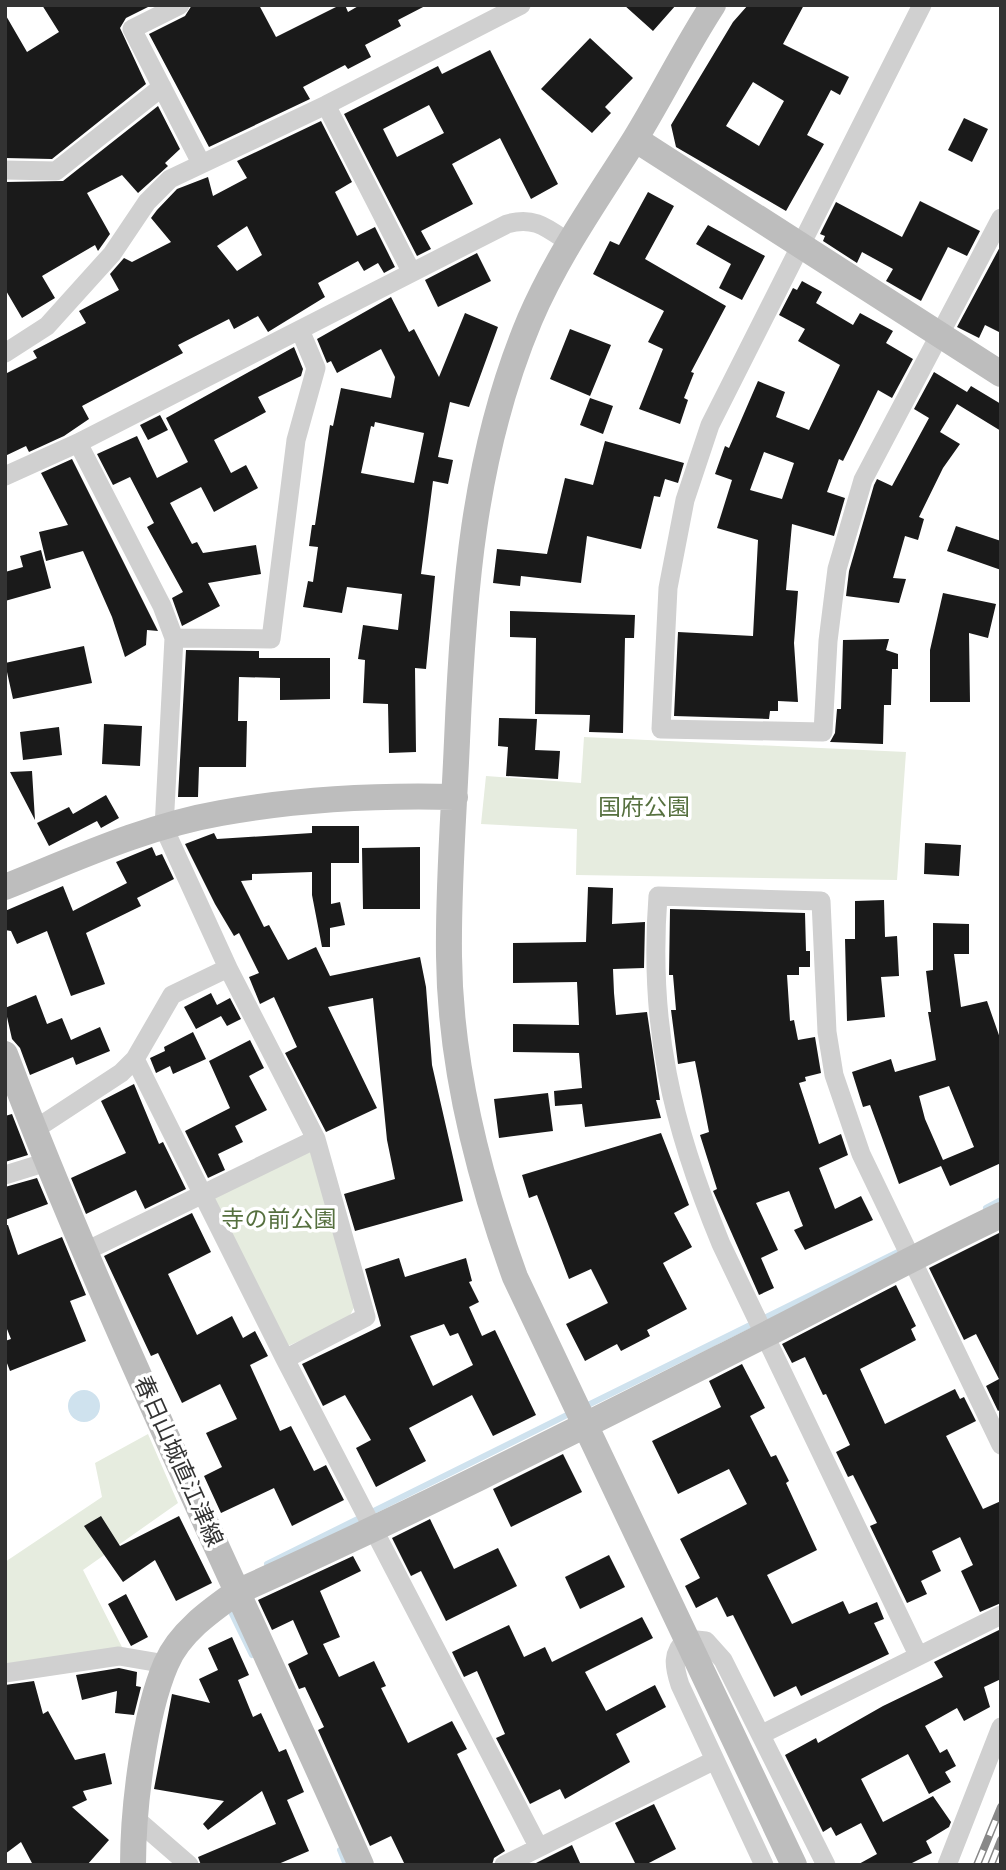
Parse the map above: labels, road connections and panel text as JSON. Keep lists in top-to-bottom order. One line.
{"streets":{"street":["春日山城直江津線"]},"parks":["国府公園","寺の前公園"]}
